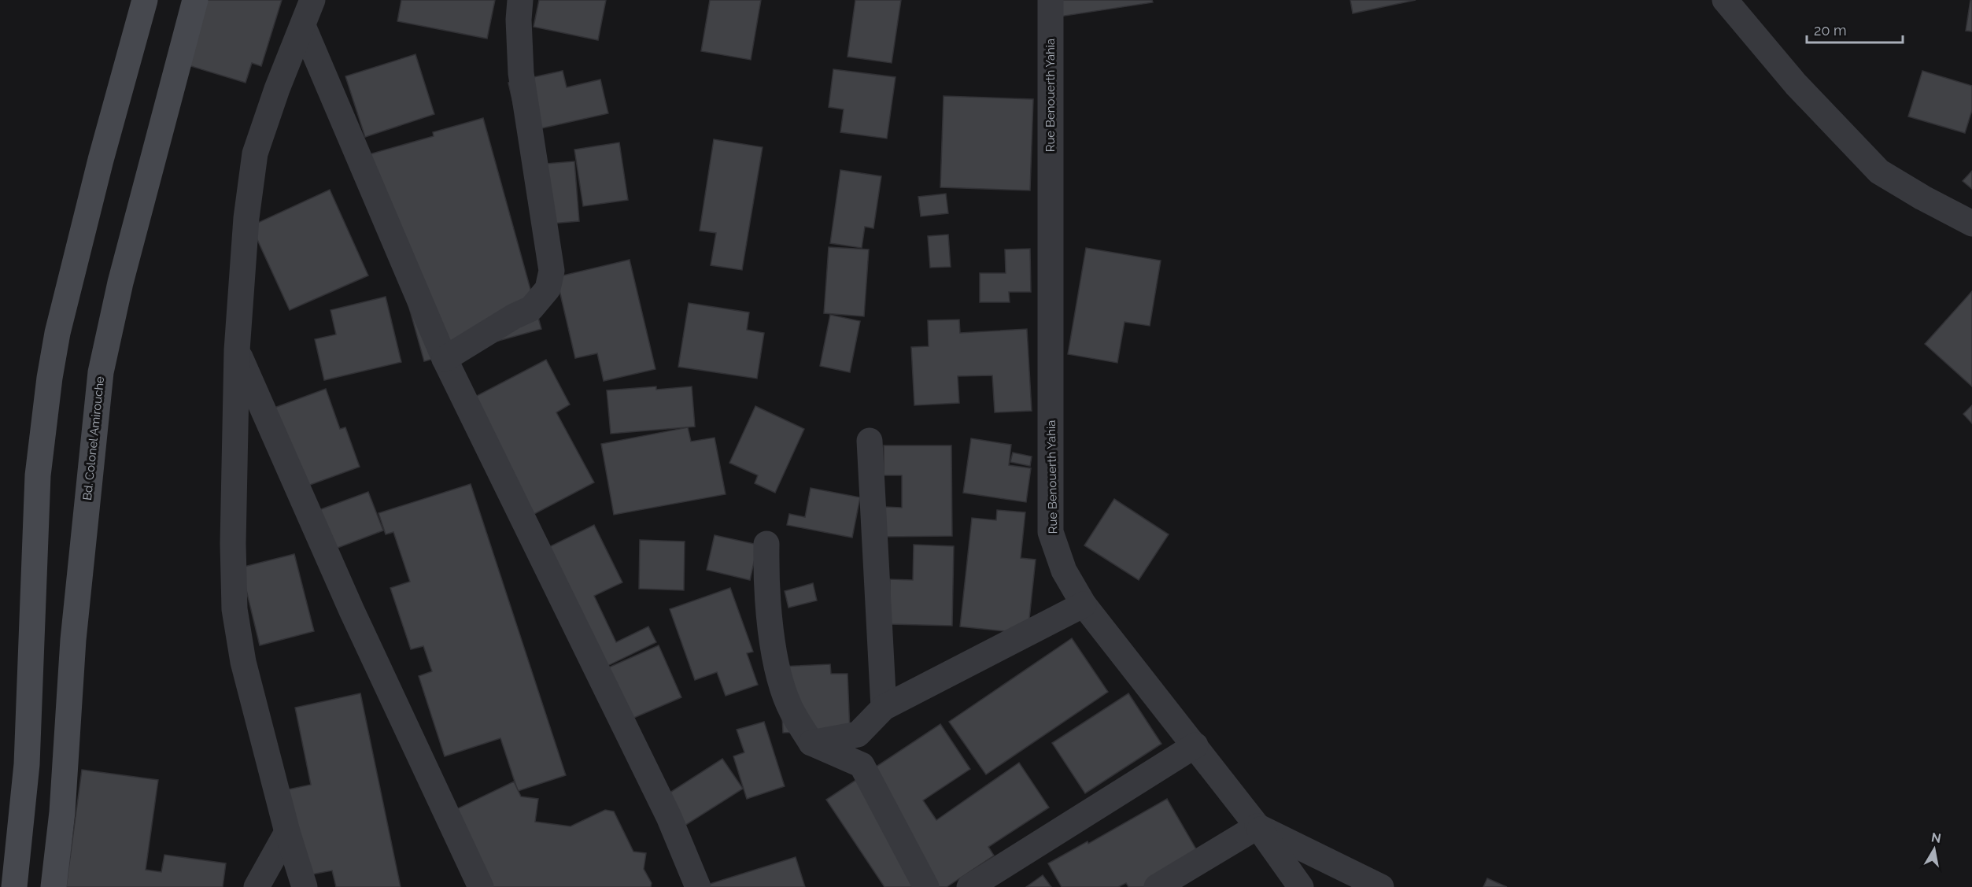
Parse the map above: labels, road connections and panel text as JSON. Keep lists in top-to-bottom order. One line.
{"streets":{"street":["Rue Benouerth Yahia","Bd. Colonel Amirouche"]},"scale_bar":"20 m","north":"top"}
